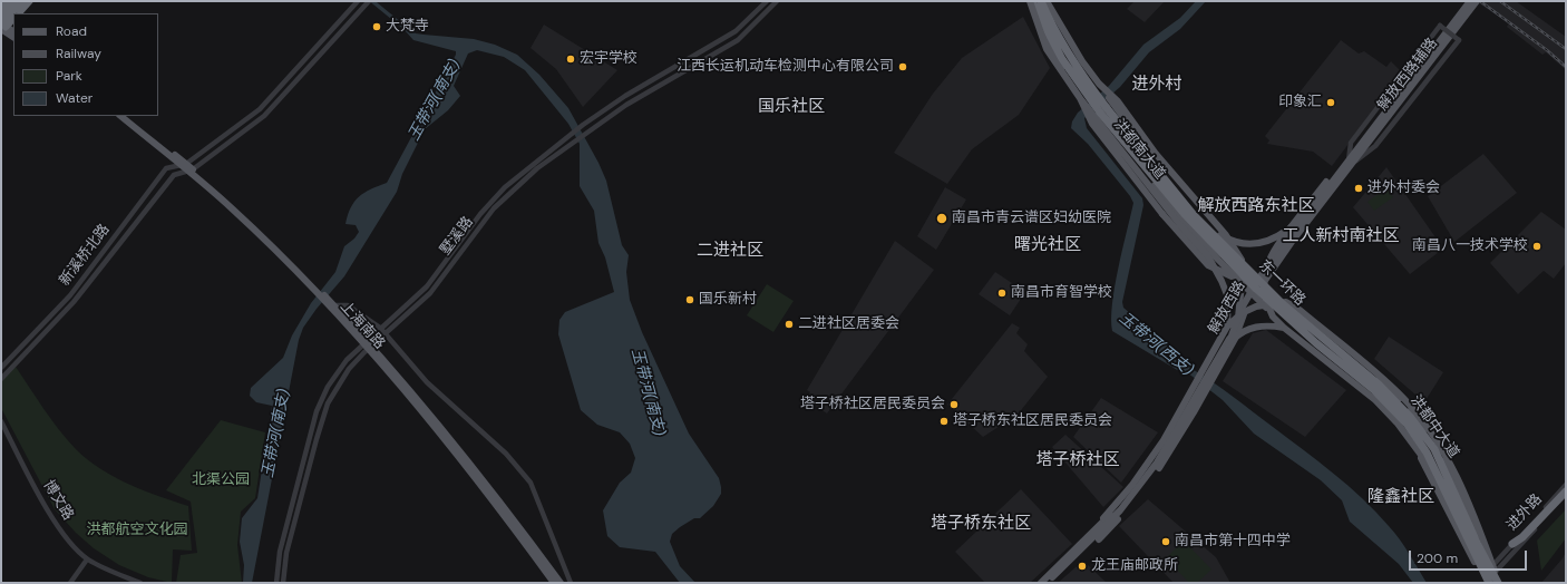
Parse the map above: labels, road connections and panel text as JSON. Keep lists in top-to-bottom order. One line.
{"streets":{"highway":["东一环路"],"main road":["解放西路辅路","洪都南大道","解放西路","上海南路","洪都中大道"],"street":["墅溪路","新溪桥北路","博文路","进外路"]},"crossings":[["解放西路辅路","解放西路"],["洪都南大道","东一环路"],["洪都南大道","解放西路"],["洪都南大道","洪都中大道"],["墅溪路","上海南路"],["新溪桥北路","上海南路"],["东一环路","洪都中大道"],["东一环路","进外路"],["解放西路","洪都中大道"],["洪都中大道","进外路"]],"districts":["进外村","国乐社区","解放西路东社区","工人新村南社区","曙光社区","二进社区","塔子桥社区","隆鑫社区","塔子桥东社区"],"water":["玉带河(南支)","玉带河(西支)"],"parks":["北渠公园","洪都航空文化园"],"places":["大梵寺","宏宇学校","江西长运机动车检测中心有限公司","印象汇","进外村委会","南昌市青云谱区妇幼医院","南昌八一技术学校","南昌市育智学校","国乐新村","二进社区居委会","塔子桥社区居民委员会","塔子桥东社区居民委员会","南昌市第十四中学","龙王庙邮政所"],"legend":["Road","Railway","Park","Water"],"scale_bar":"200 m"}
